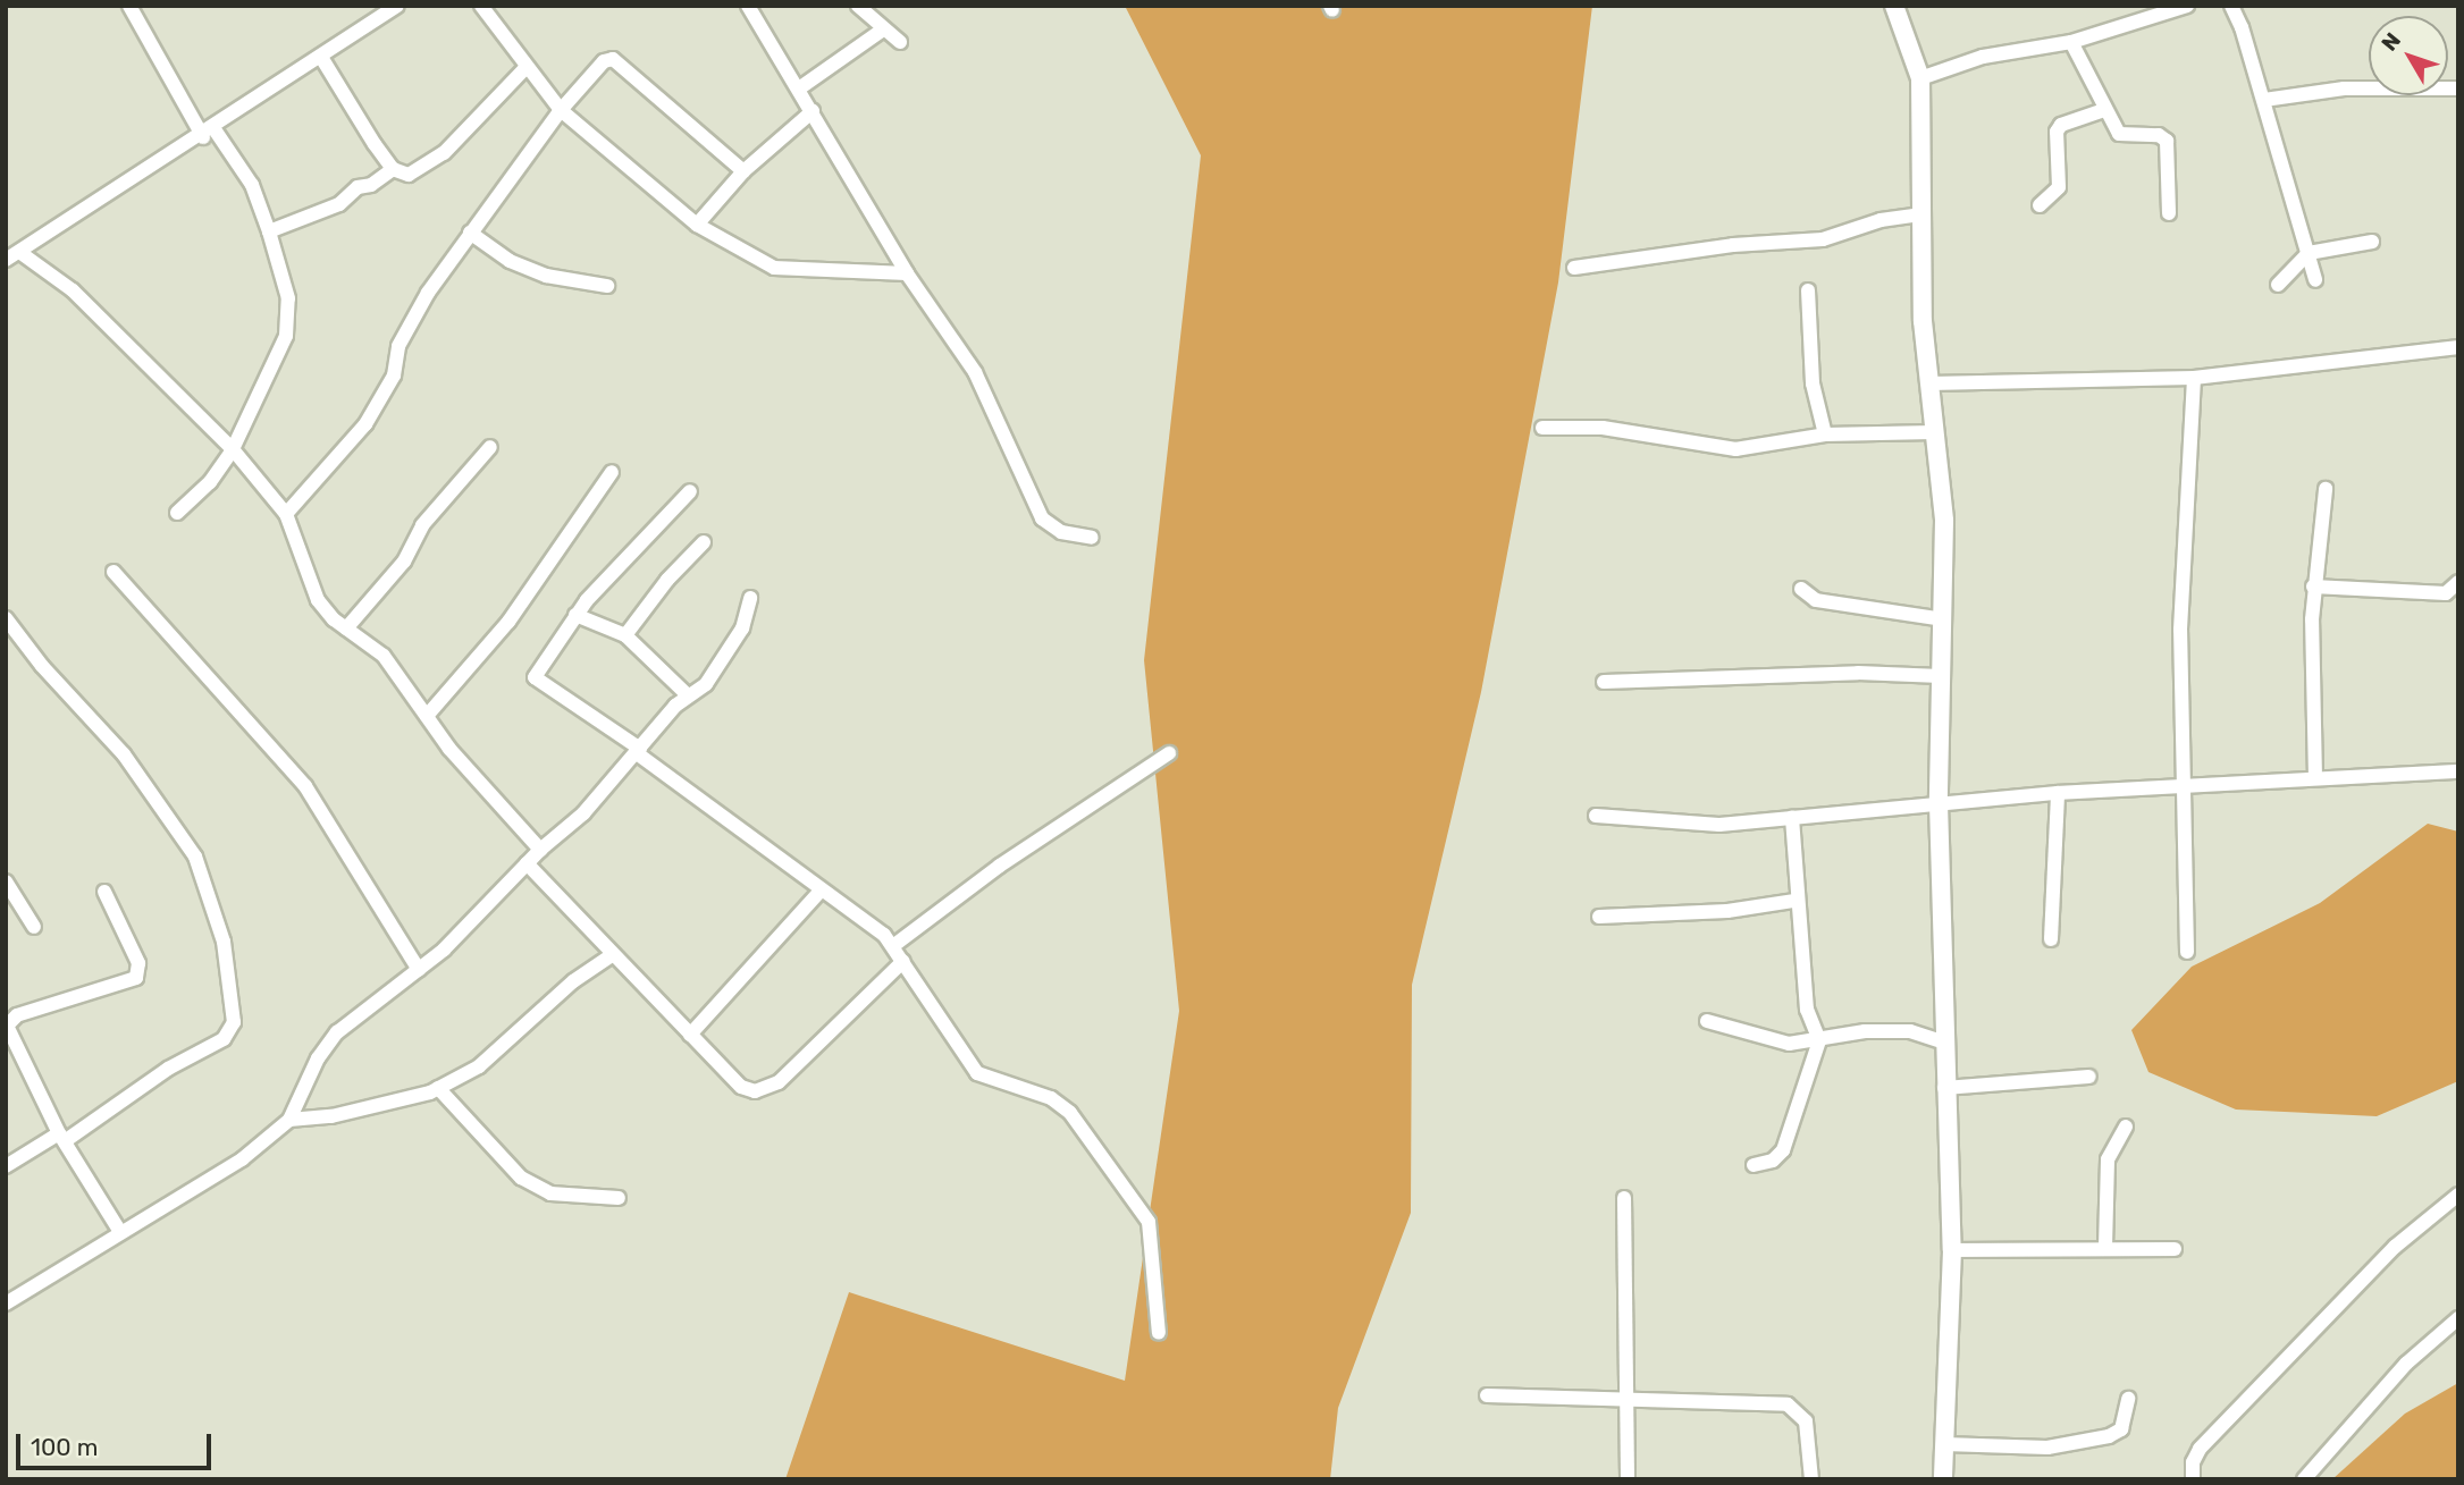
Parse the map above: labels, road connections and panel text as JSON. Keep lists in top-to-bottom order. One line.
{"scale_bar":"100 m","north":"top left"}
